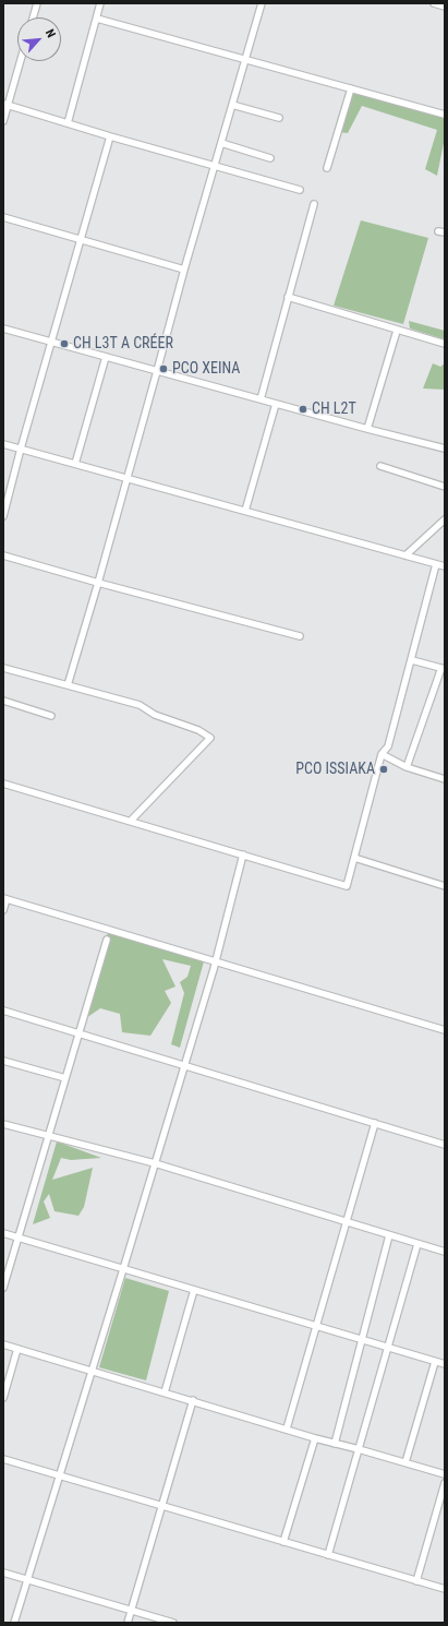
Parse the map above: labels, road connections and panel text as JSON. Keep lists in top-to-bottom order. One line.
{"places":["CH L3T A CRÉER","PCO XEINA","CH L2T","PCO ISSIAKA"],"north":"top right"}
